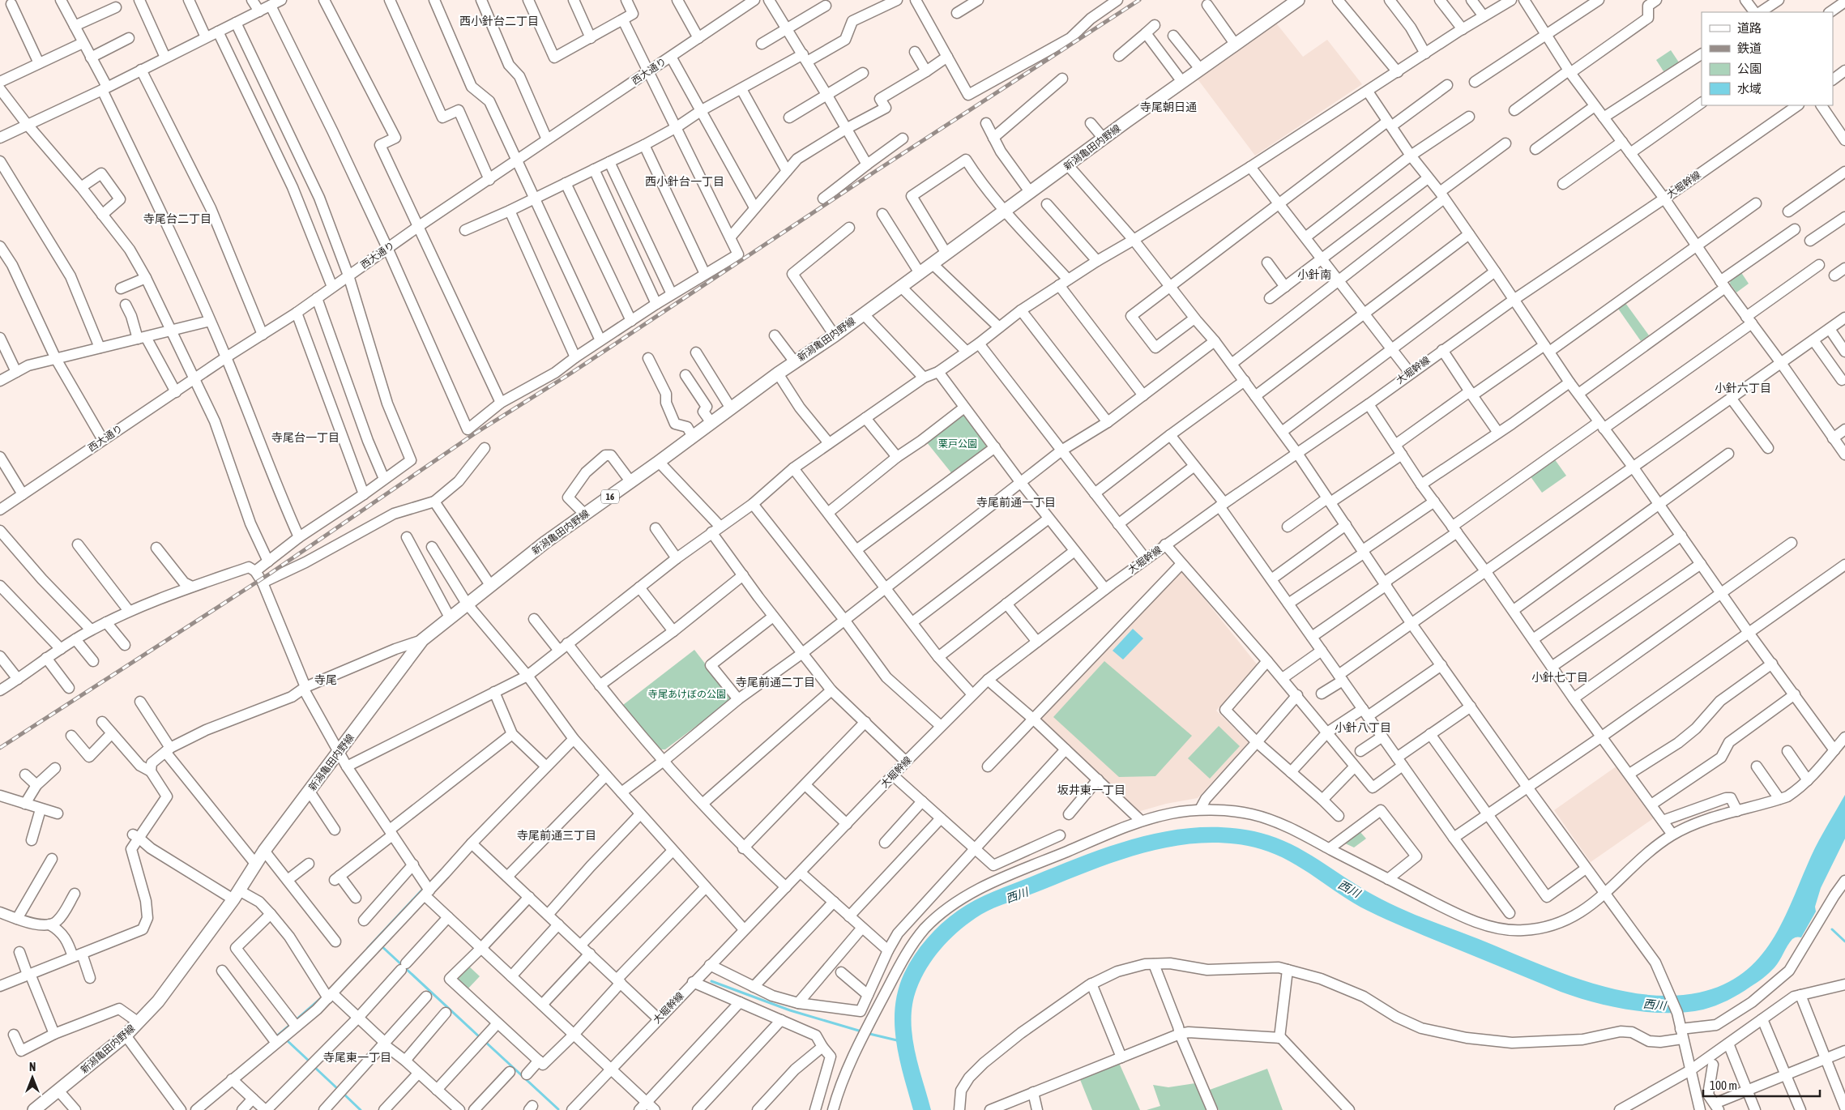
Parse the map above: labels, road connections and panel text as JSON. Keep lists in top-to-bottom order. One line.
{"streets":{"main road":["新潟亀田内野線","16"],"street":["西大通り","大堀幹線"]},"districts":["西小針台二丁目","寺尾朝日通","西小針台一丁目","寺尾台二丁目","小針南","小針六丁目","寺尾台一丁目","寺尾前通一丁目","小針七丁目","寺尾","寺尾前通二丁目","小針八丁目","坂井東一丁目","寺尾前通三丁目","寺尾東一丁目"],"water":["西川"],"parks":["栗戸公園","寺尾あけぼの公園"],"legend":["道路","鉄道","公園","水域"],"scale_bar":"100 m","north":"top"}
